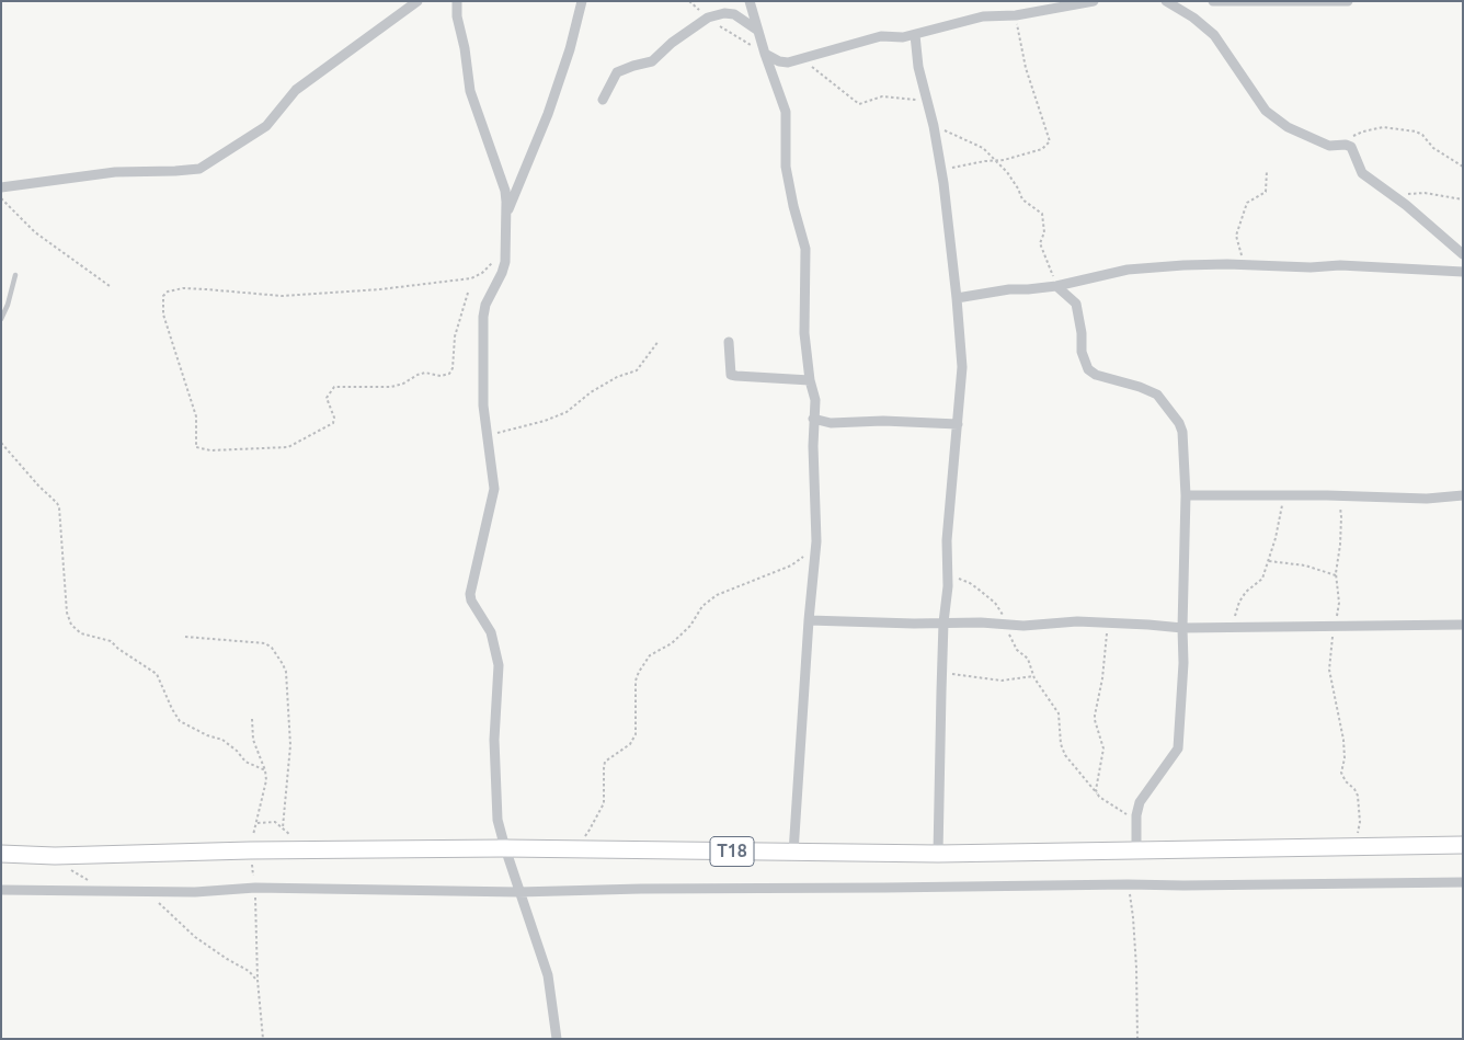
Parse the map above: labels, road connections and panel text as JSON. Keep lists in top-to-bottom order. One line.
{"streets":{"highway":["T18"]}}
